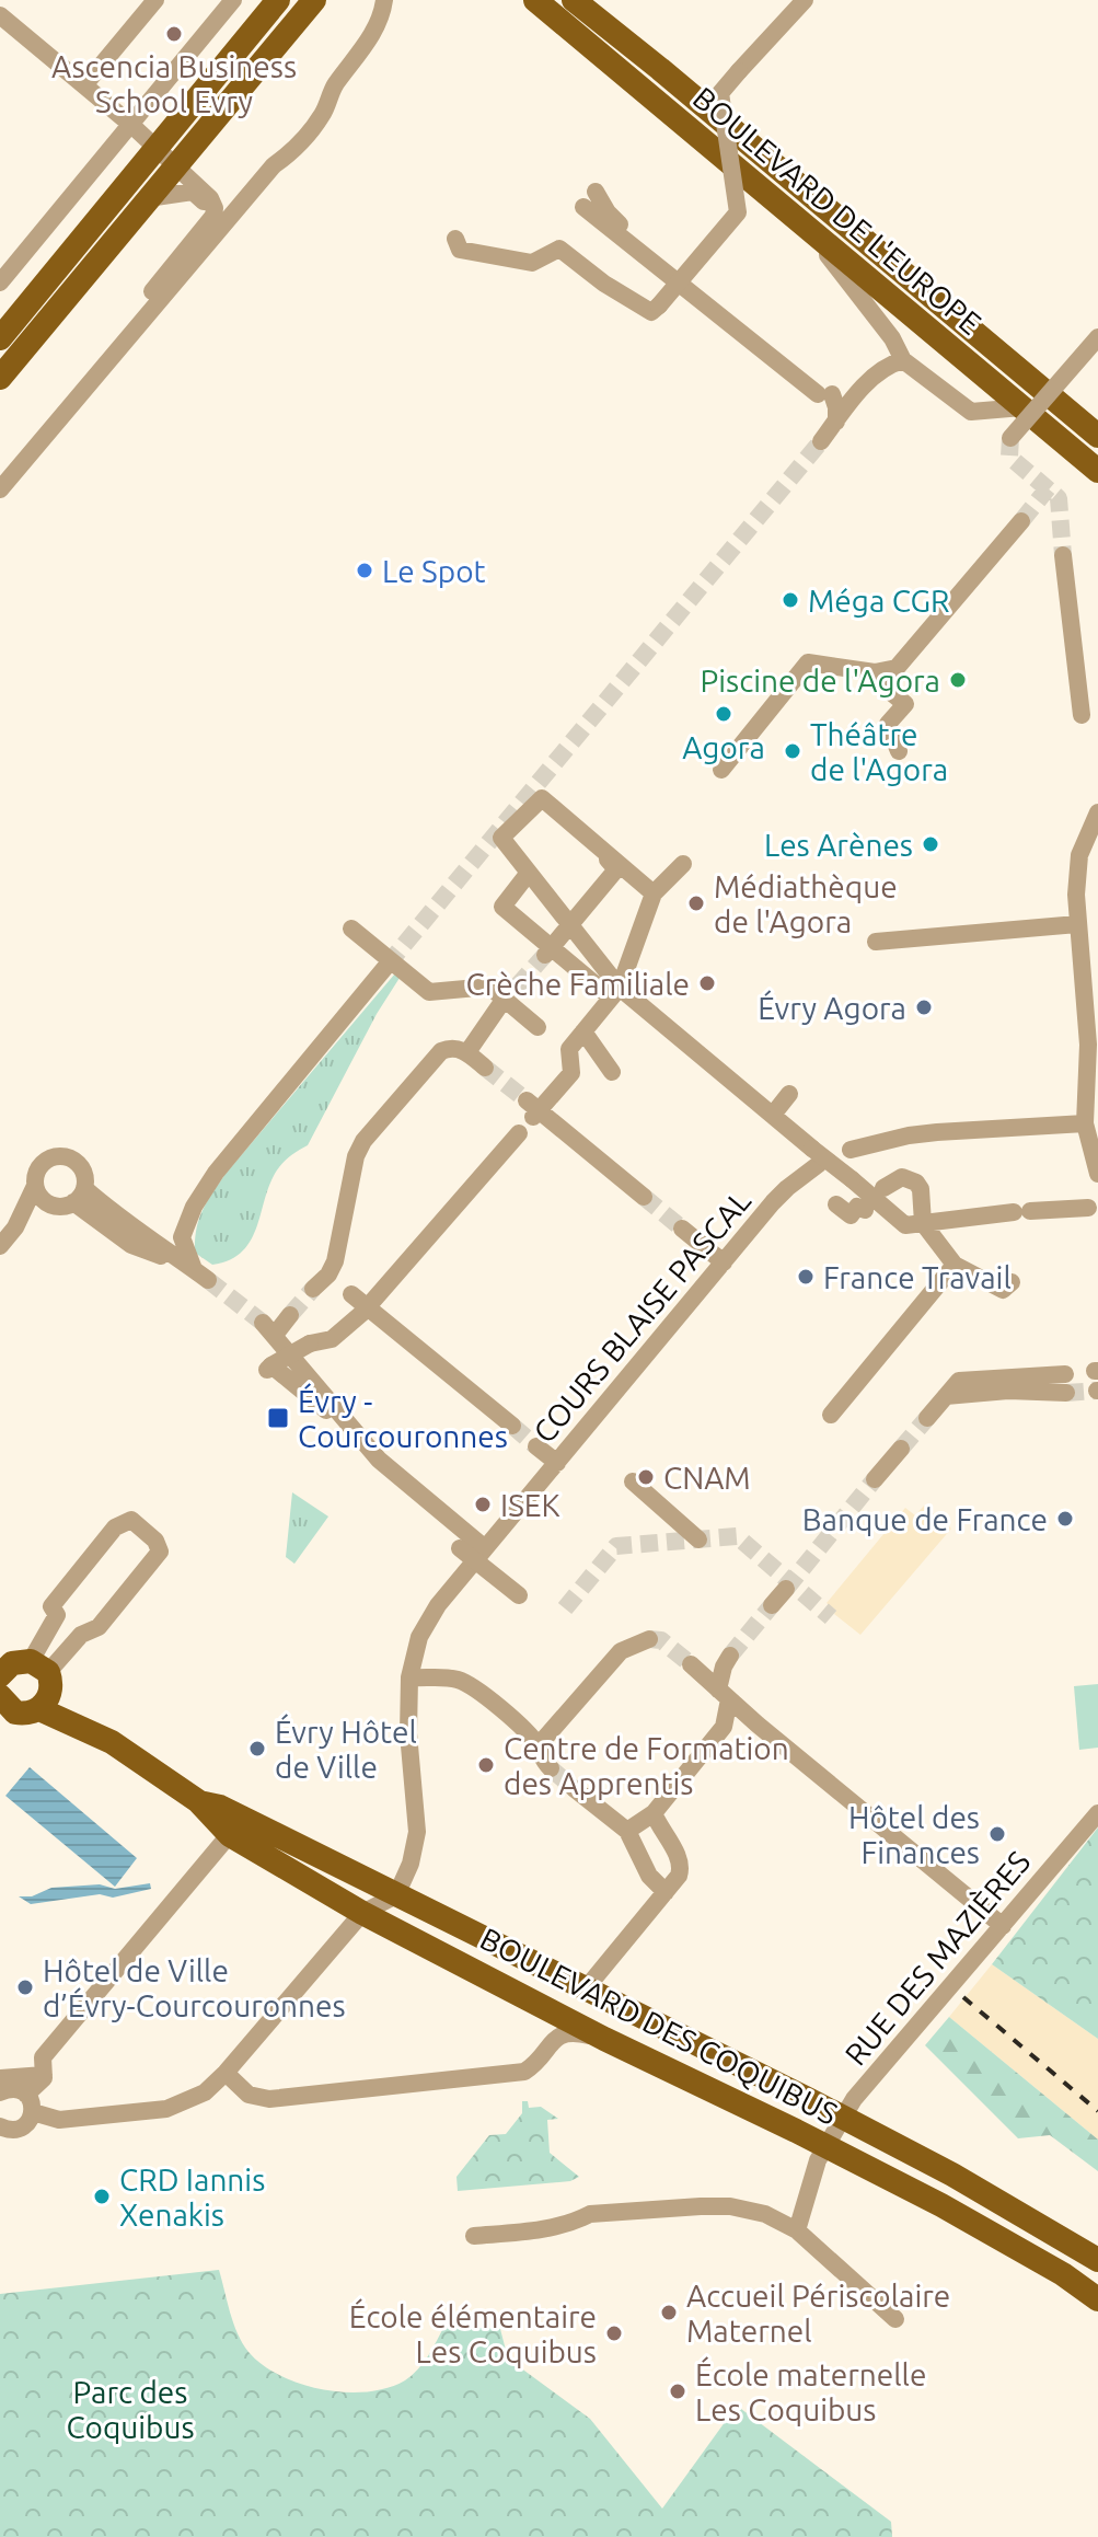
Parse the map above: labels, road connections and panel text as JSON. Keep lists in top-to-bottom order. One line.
{"streets":{"main road":["BOULEVARD DE L'EUROPE","BOULEVARD DES COQUIBUS"],"street":["COURS BLAISE PASCAL","RUE DES MAZIÈRES"]},"crossings":[["COURS BLAISE PASCAL","BOULEVARD DES COQUIBUS"],["RUE DES MAZIÈRES","BOULEVARD DES COQUIBUS"]],"parks":["Parc des Coquibus"],"places":{"other":["Ascencia Business School Evry","Le Spot","Méga CGR","Piscine de l'Agora","Agora","Théâtre de l'Agora","Les Arènes","Médiathèque de l'Agora","Crèche Familiale","Évry Agora","France Travail","CNAM","ISEK","Banque de France","Évry Hôtel de Ville","Centre de Formation des Apprentis","Hôtel des Finances","Hôtel de Ville d’Évry-Courcouronnes","CRD Iannis Xenakis","Accueil Périscolaire Maternel","École élémentaire Les Coquibus","École maternelle Les Coquibus"],"transit":["Évry - Courcouronnes"]}}
